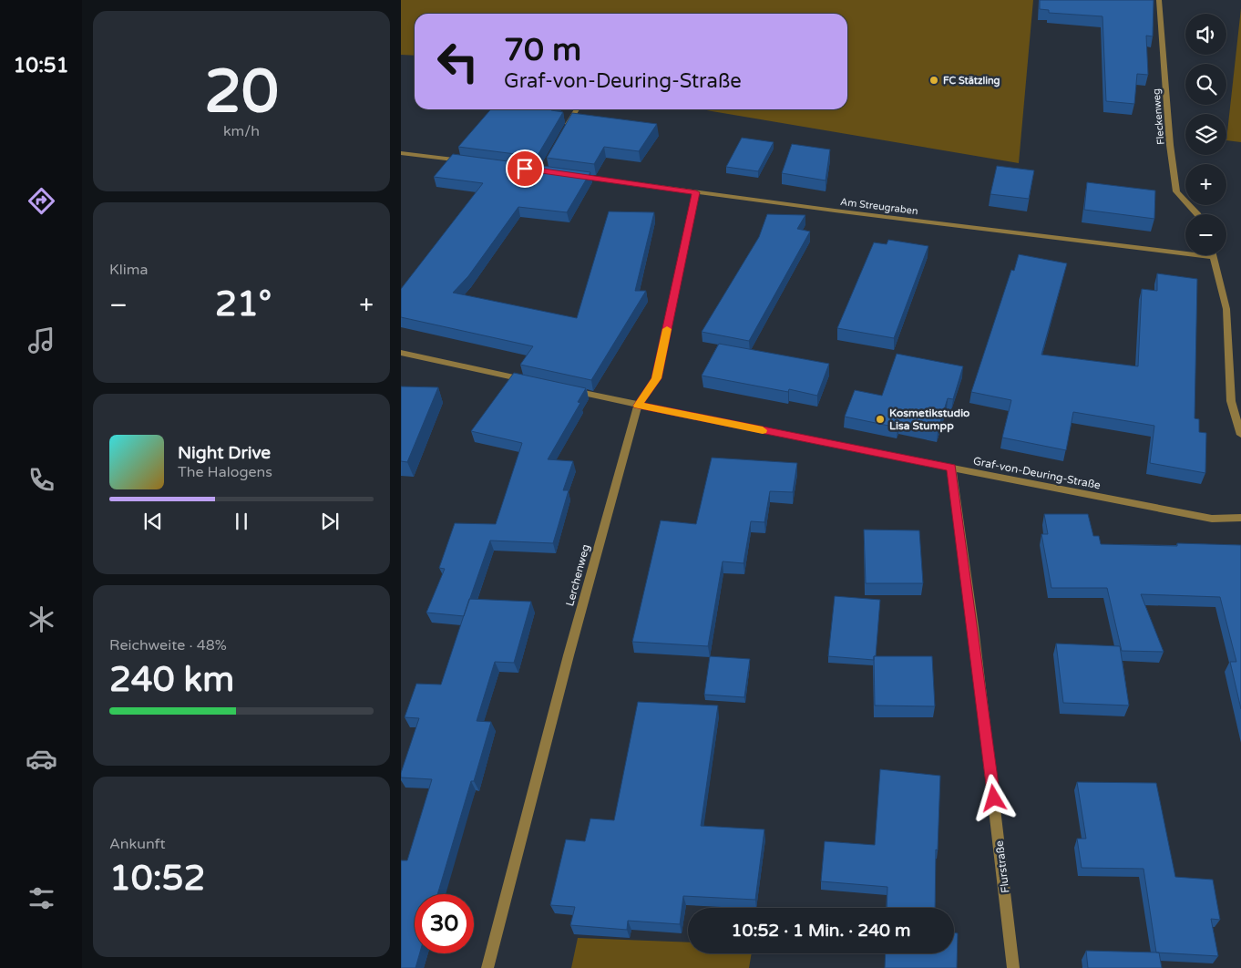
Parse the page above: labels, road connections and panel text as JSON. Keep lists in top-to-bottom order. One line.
{"streets":{"street":["Fleckenweg","Am Streugraben","Graf-von-Deuring-Straße","Lerchenweg","Flurstraße"]},"crossings":[["Am Streugraben","Lerchenweg"],["Graf-von-Deuring-Straße","Lerchenweg"],["Graf-von-Deuring-Straße","Flurstraße"]],"places":["FC Stätzling","Kosmetikstudio Lisa Stumpp"],"page":{"tabs":"10:51","tile":[["20","km/h"],"Klima",["Reichweite · 48%","240 km"],["Ankunft","10:52"]],"map_buttons":["+","−"],"turn":["70 m","Graf-von-Deuring-Straße"],"heat":["−","21°","+"],"song":["Night Drive","The Halogens"],"limit":"30","trip":"10:52 · 1 Min. · 240 m"}}
